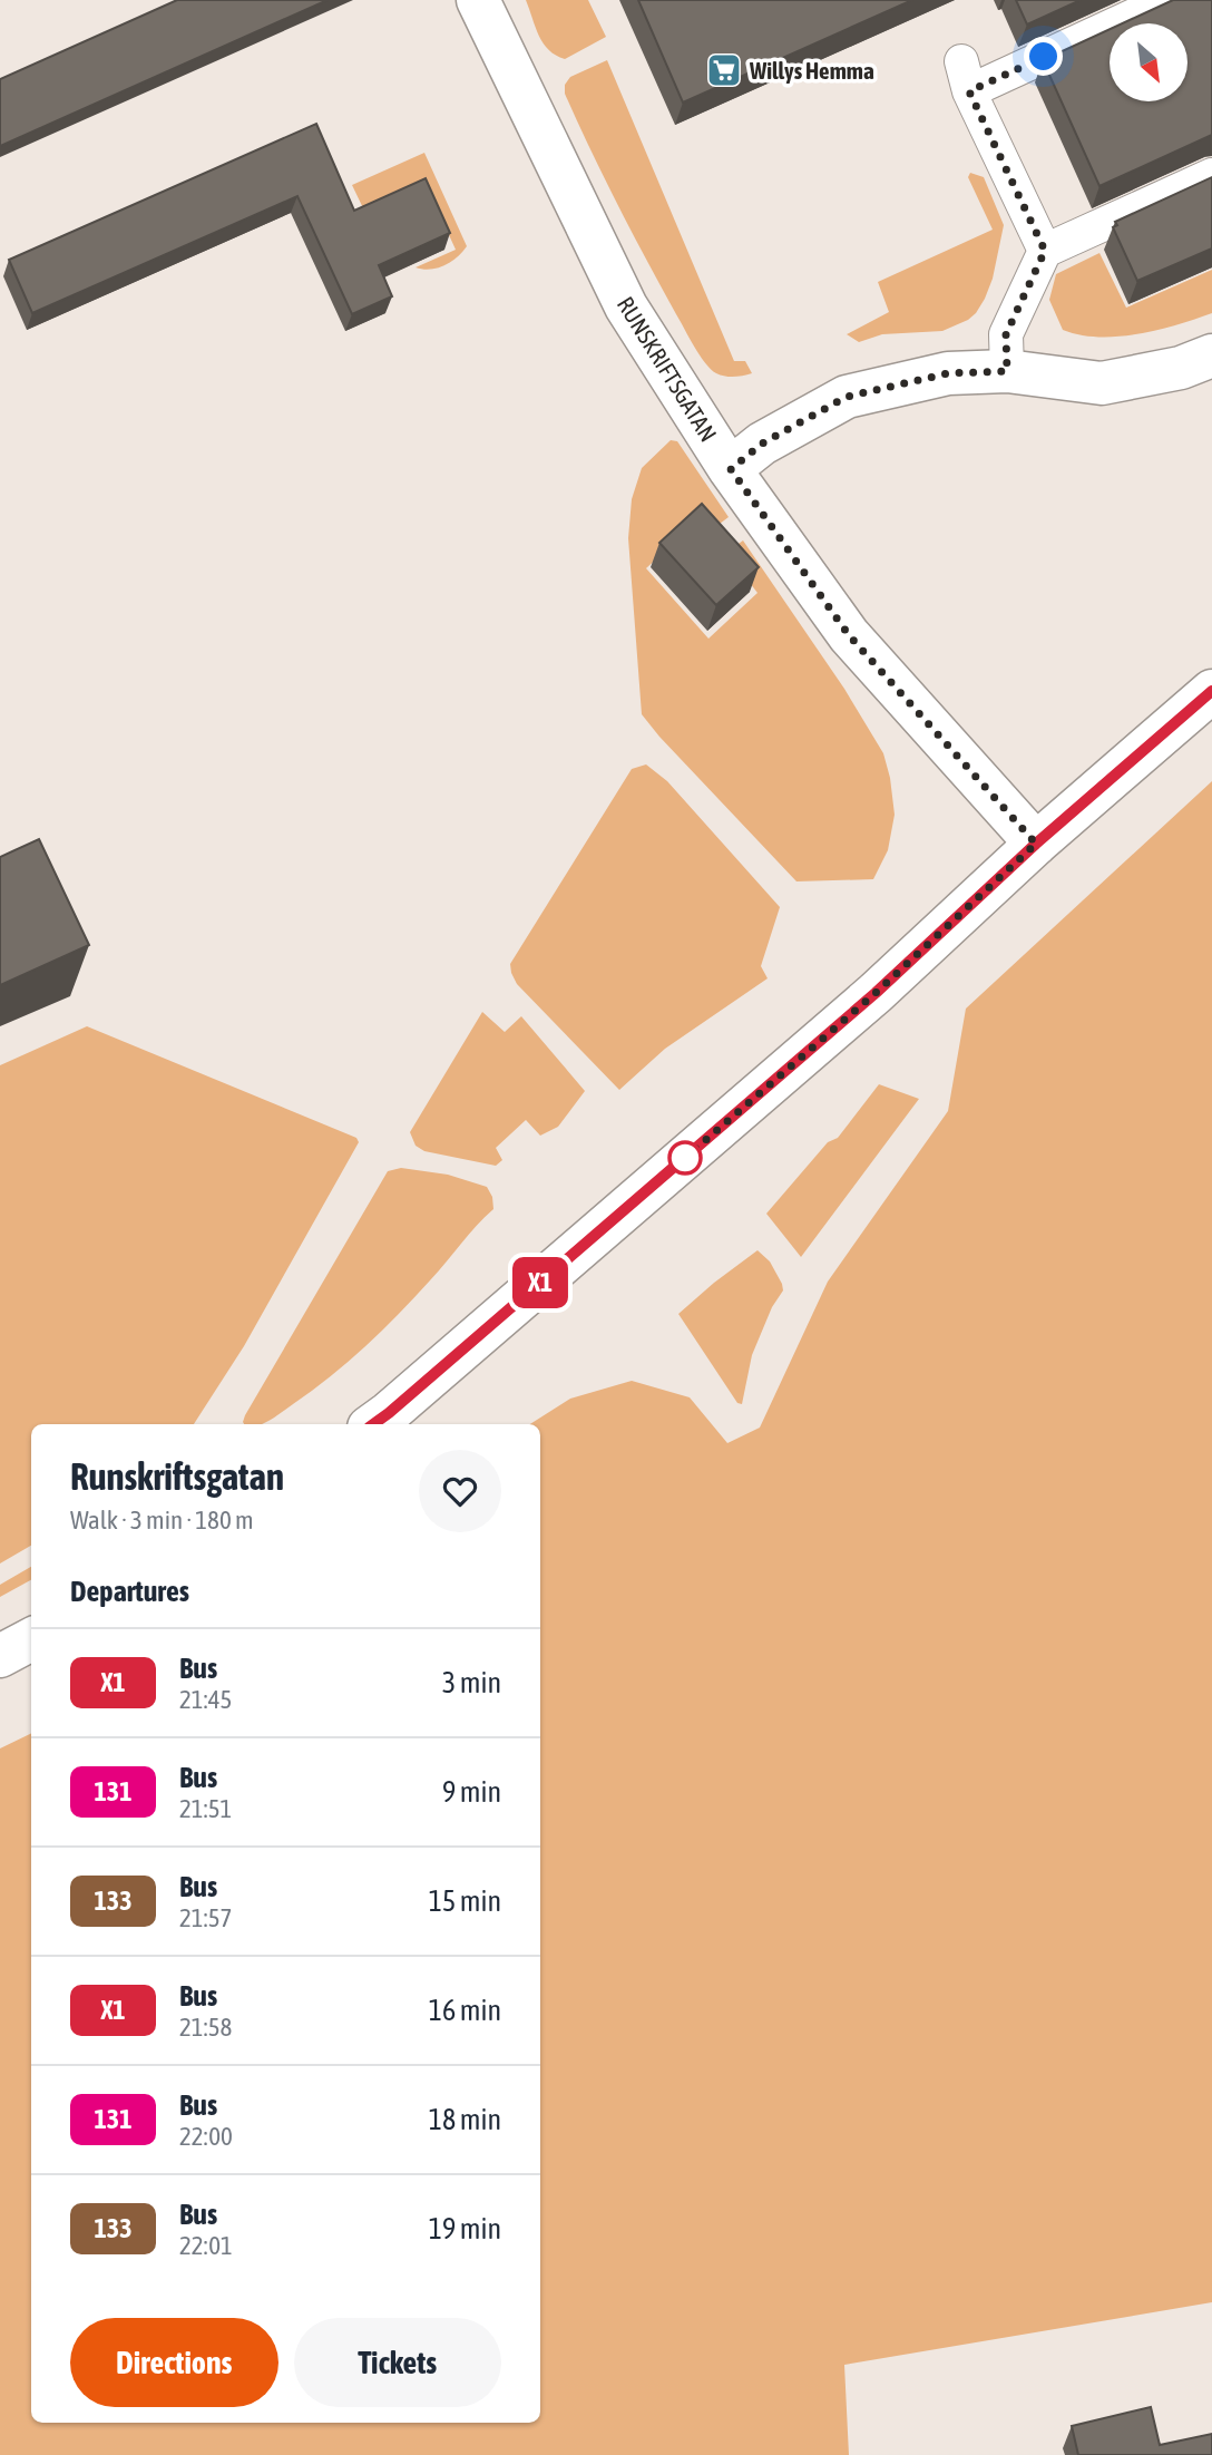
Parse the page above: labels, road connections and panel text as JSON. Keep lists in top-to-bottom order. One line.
{"streets":{"street":["RUNSKRIFTSGATAN"]},"places":{"supermarket":["Willys Hemma"]},"lines":["bus line X1"],"north":"bottom right","page":{"on_map":"X1","heading":[["Runskriftsgatan","Walk · 3 min · 180 m"],"Departures"],"list":[{"mark":"X1","name":"Bus","note":"21:45","value":"3 min"},{"mark":"131","name":"Bus","note":"21:51","value":"9 min"},{"mark":"133","name":"Bus","note":"21:57","value":"15 min"},{"mark":"X1","name":"Bus","note":"21:58","value":"16 min"},{"mark":"131","name":"Bus","note":"22:00","value":"18 min"},{"mark":"133","name":"Bus","note":"22:01","value":"19 min"}],"buttons":["Directions","Tickets"]}}
